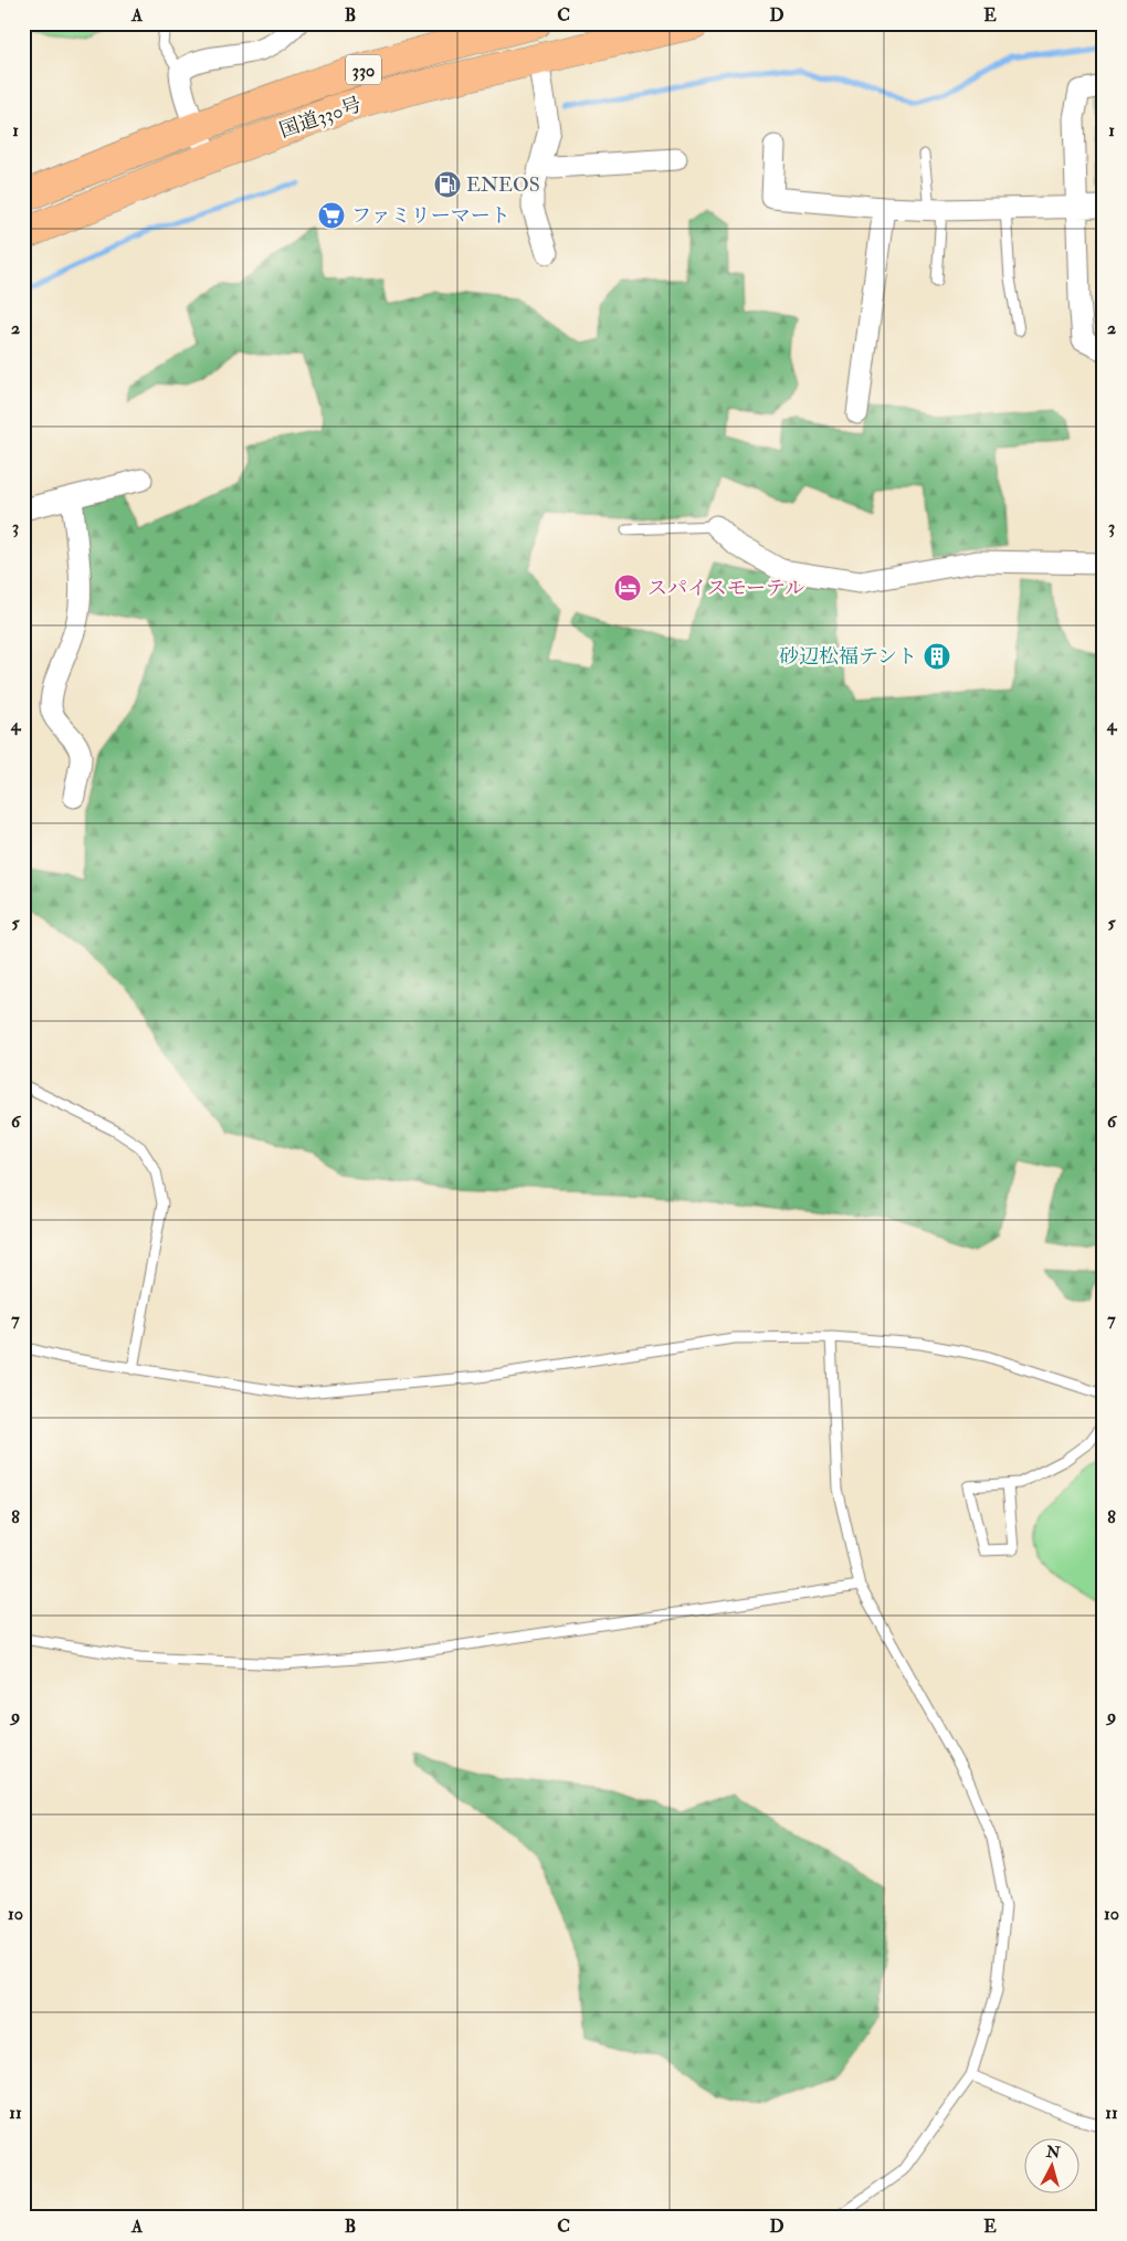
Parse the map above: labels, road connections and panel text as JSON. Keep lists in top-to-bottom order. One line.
{"streets":{"highway":["330","国道330号"]},"places":{"fuel station":["ENEOS"],"supermarket":["ファミリーマート"],"hotel":["スパイスモーテル"],"building":["砂辺松福テント"]},"north":"top","grid":{"columns":["A","B","C","D","E"],"rows":["1","2","3","4","5","6","7","8","9","10","11"]}}
